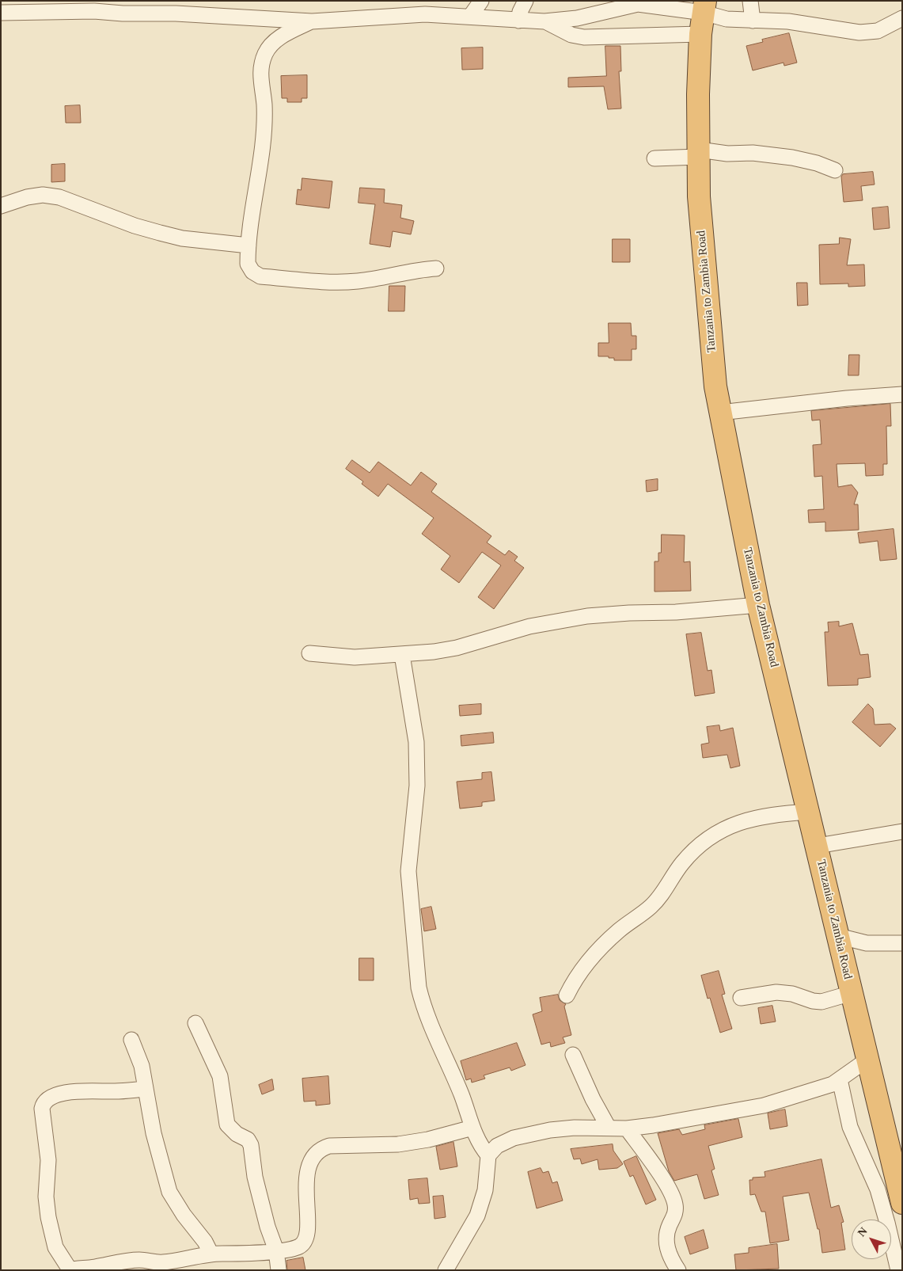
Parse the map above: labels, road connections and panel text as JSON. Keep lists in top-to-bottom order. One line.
{"streets":{"highway":["Tanzania to Zambia Road"]},"north":"top left"}
